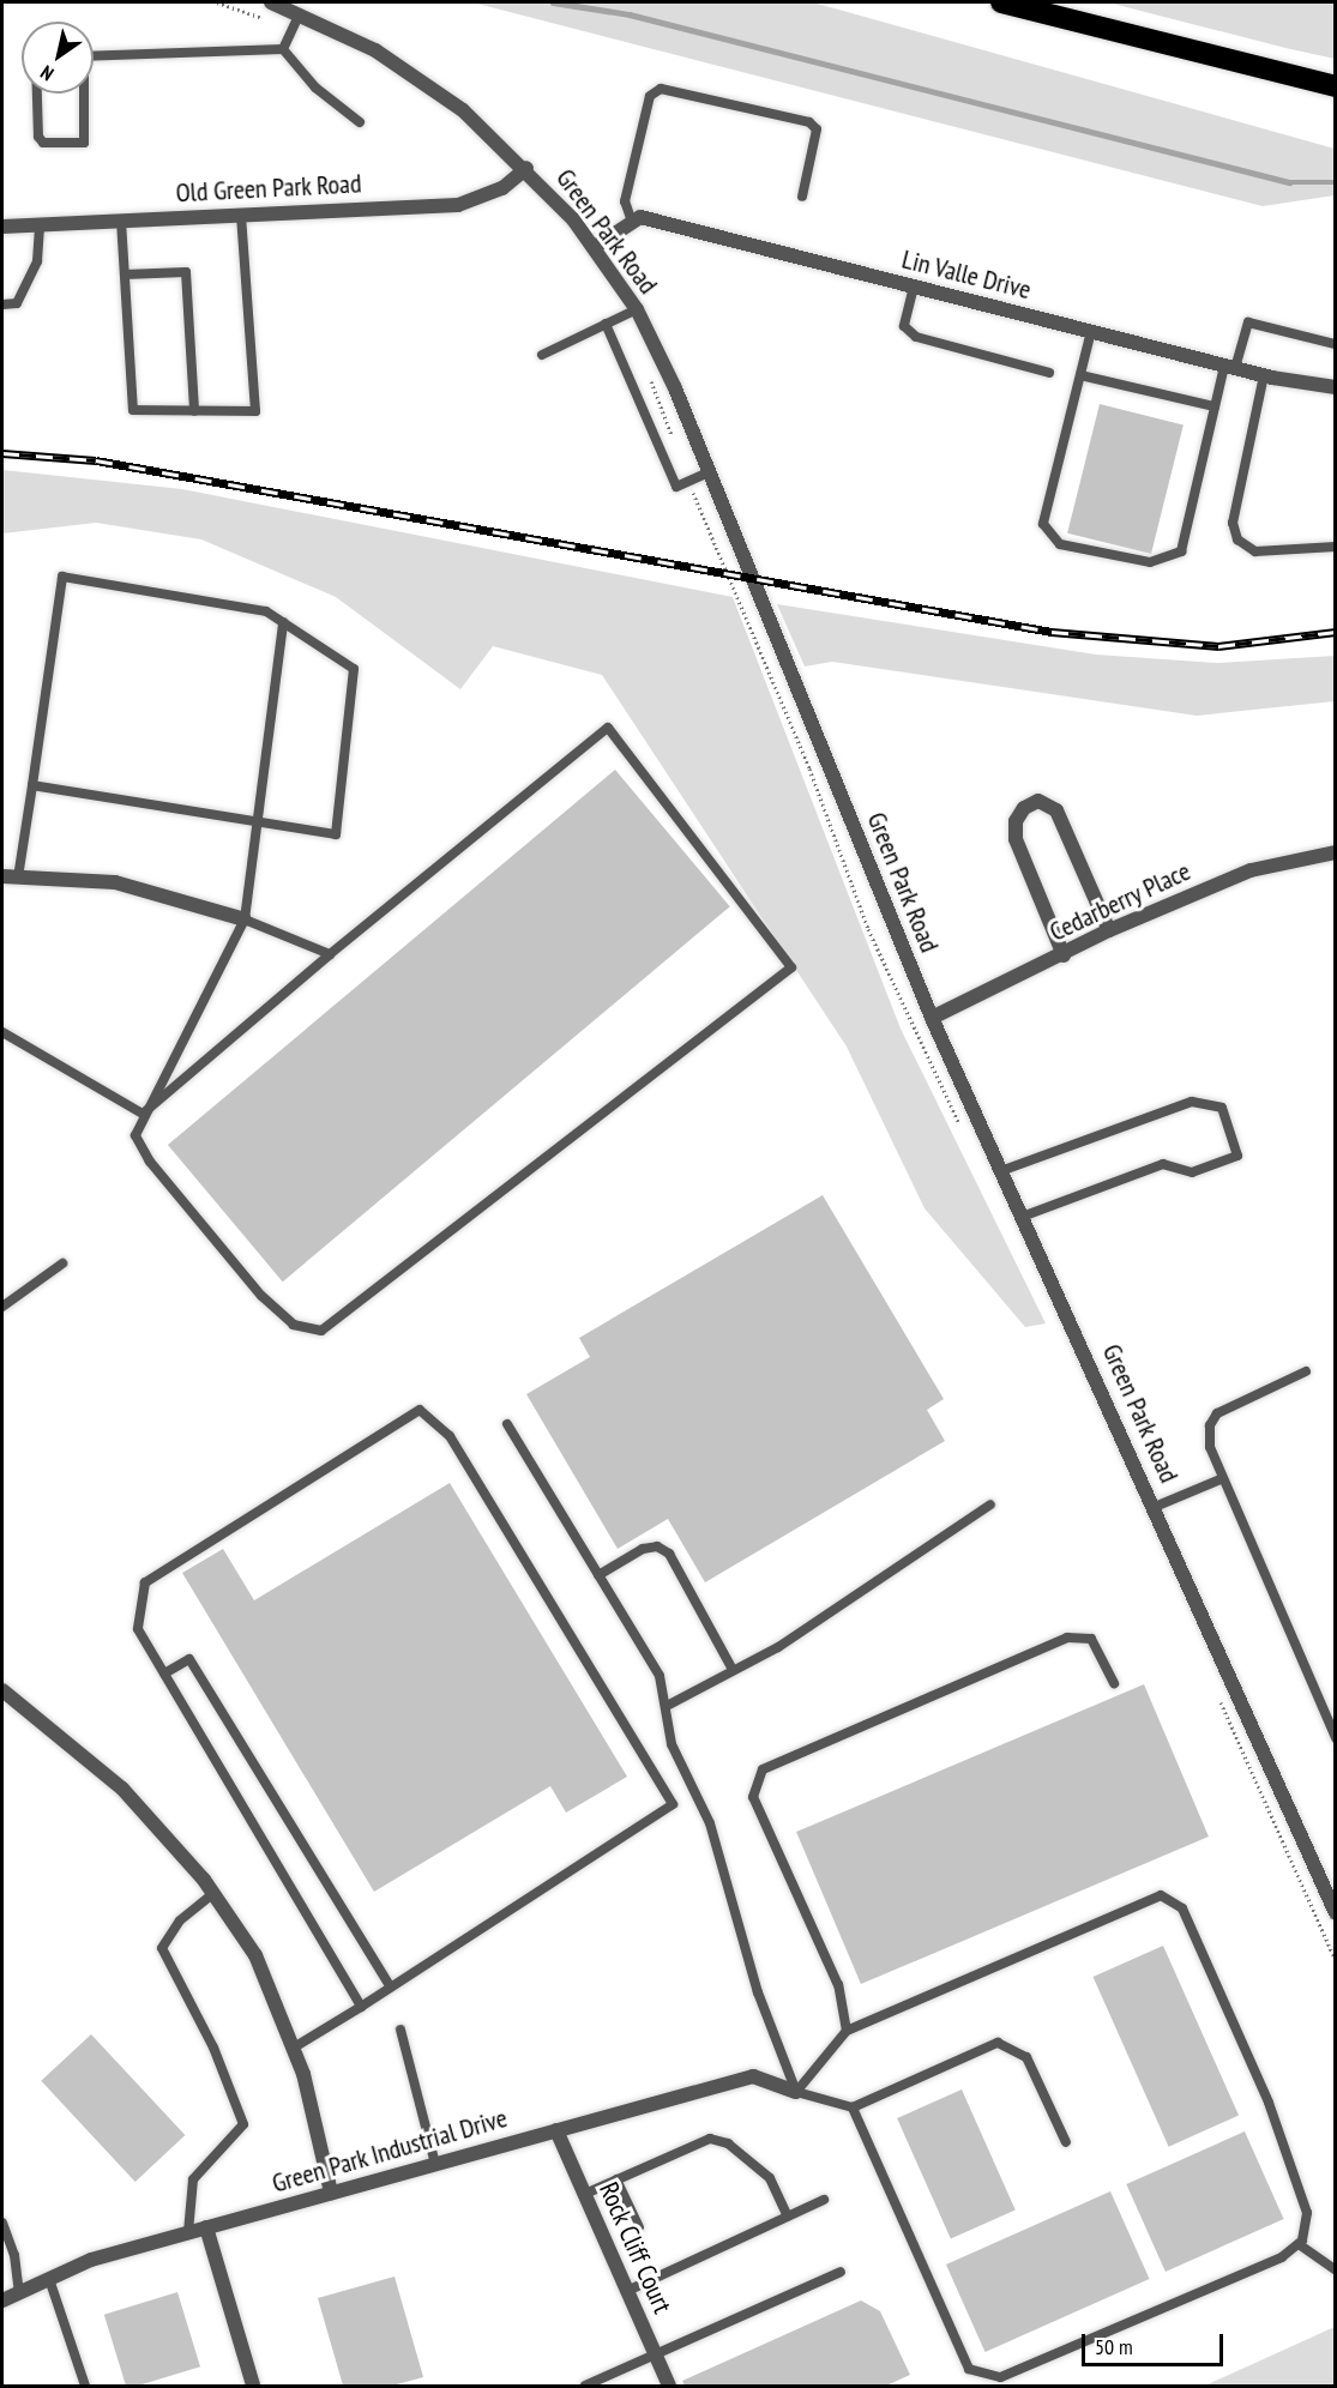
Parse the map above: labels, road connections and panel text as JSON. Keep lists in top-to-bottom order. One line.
{"streets":{"street":["Old Green Park Road","Green Park Road","Lin Valle Drive","Cedarberry Place","Green Park Industrial Drive","Rock Cliff Court"]},"crossings":[["Old Green Park Road","Green Park Road"],["Green Park Road","Cedarberry Place"],["Green Park Industrial Drive","Rock Cliff Court"]],"scale_bar":"50 m","north":"bottom left"}
